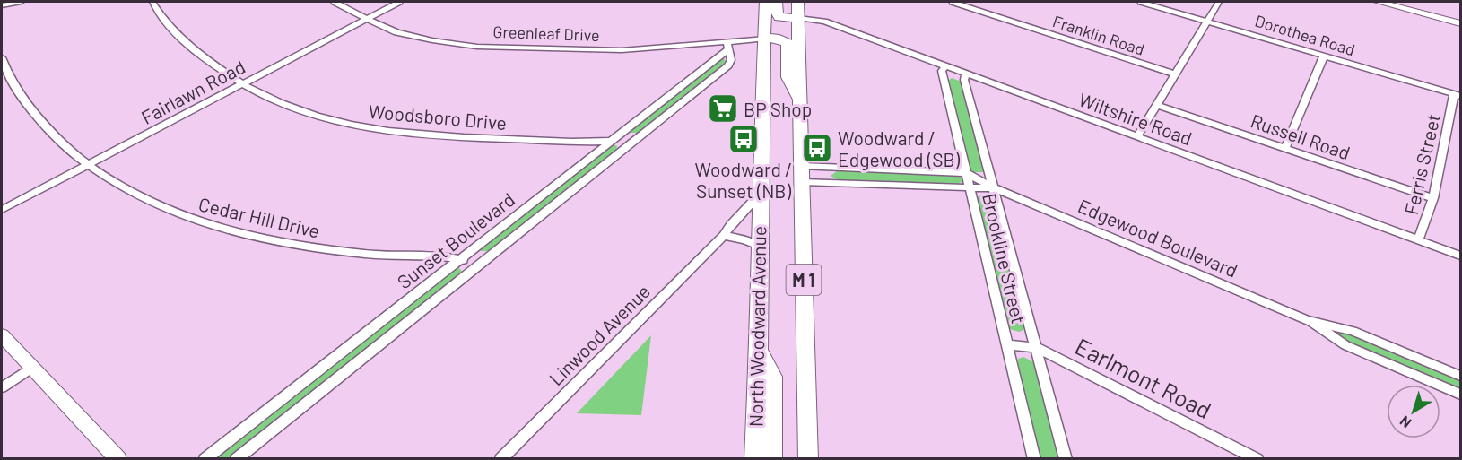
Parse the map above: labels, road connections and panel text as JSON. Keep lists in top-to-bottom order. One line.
{"streets":{"main road":["M 1","North Woodward Avenue"],"street":["Greenleaf Drive","Franklin Road","Dorothea Road","Fairlawn Road","Woodsboro Drive","Wiltshire Road","Russell Road","Ferris Street","Cedar Hill Drive","Edgewood Boulevard","Sunset Boulevard","Brookline Street","Linwood Avenue","Earlmont Road"]},"crossings":[["Greenleaf Drive","Fairlawn Road"],["Greenleaf Drive","Sunset Boulevard"],["Greenleaf Drive","North Woodward Avenue"],["Dorothea Road","Ferris Street"],["Fairlawn Road","Woodsboro Drive"],["Fairlawn Road","Cedar Hill Drive"],["Woodsboro Drive","Sunset Boulevard"],["Wiltshire Road","Ferris Street"],["Wiltshire Road","Brookline Street"],["Wiltshire Road","M 1"],["Russell Road","Ferris Street"],["Cedar Hill Drive","Sunset Boulevard"],["Edgewood Boulevard","Brookline Street"],["Edgewood Boulevard","M 1"],["Brookline Street","Earlmont Road"],["North Woodward Avenue","Linwood Avenue"]],"places":{"supermarket":["BP Shop"],"bus stop":["Woodward / Sunset (NB)","Woodward / Edgewood (SB)"]},"north":"bottom left"}
